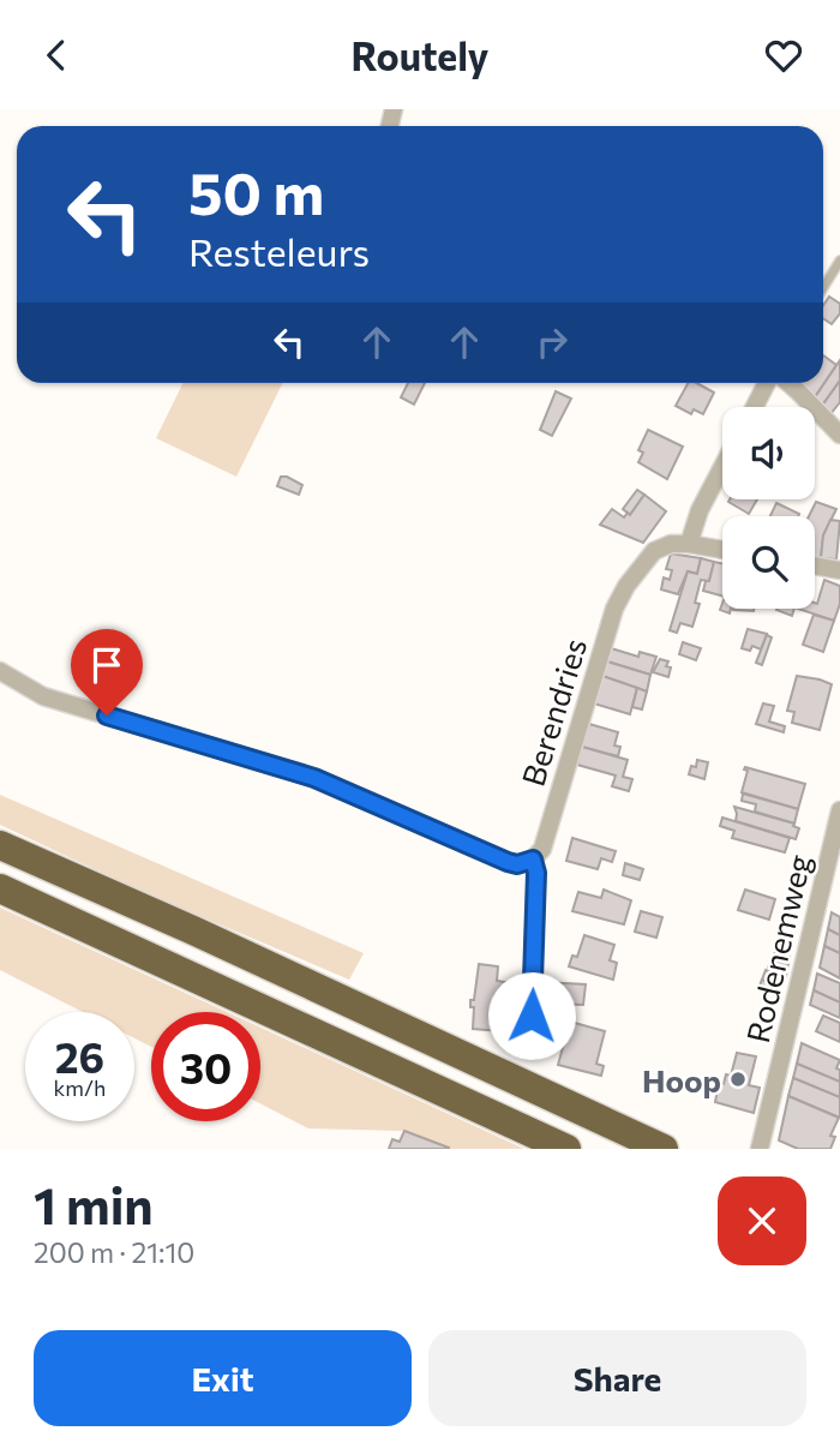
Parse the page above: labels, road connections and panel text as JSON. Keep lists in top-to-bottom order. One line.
{"streets":{"street":["Berendries","Rodenemweg"]},"places":["Hoop"],"page":{"header":"Routely","turn":["50 m","Resteleurs"],"speed":"26 km/h","limit":"30","heading":["1 min","200 m · 21:10"],"buttons":["Exit","Share"]}}
